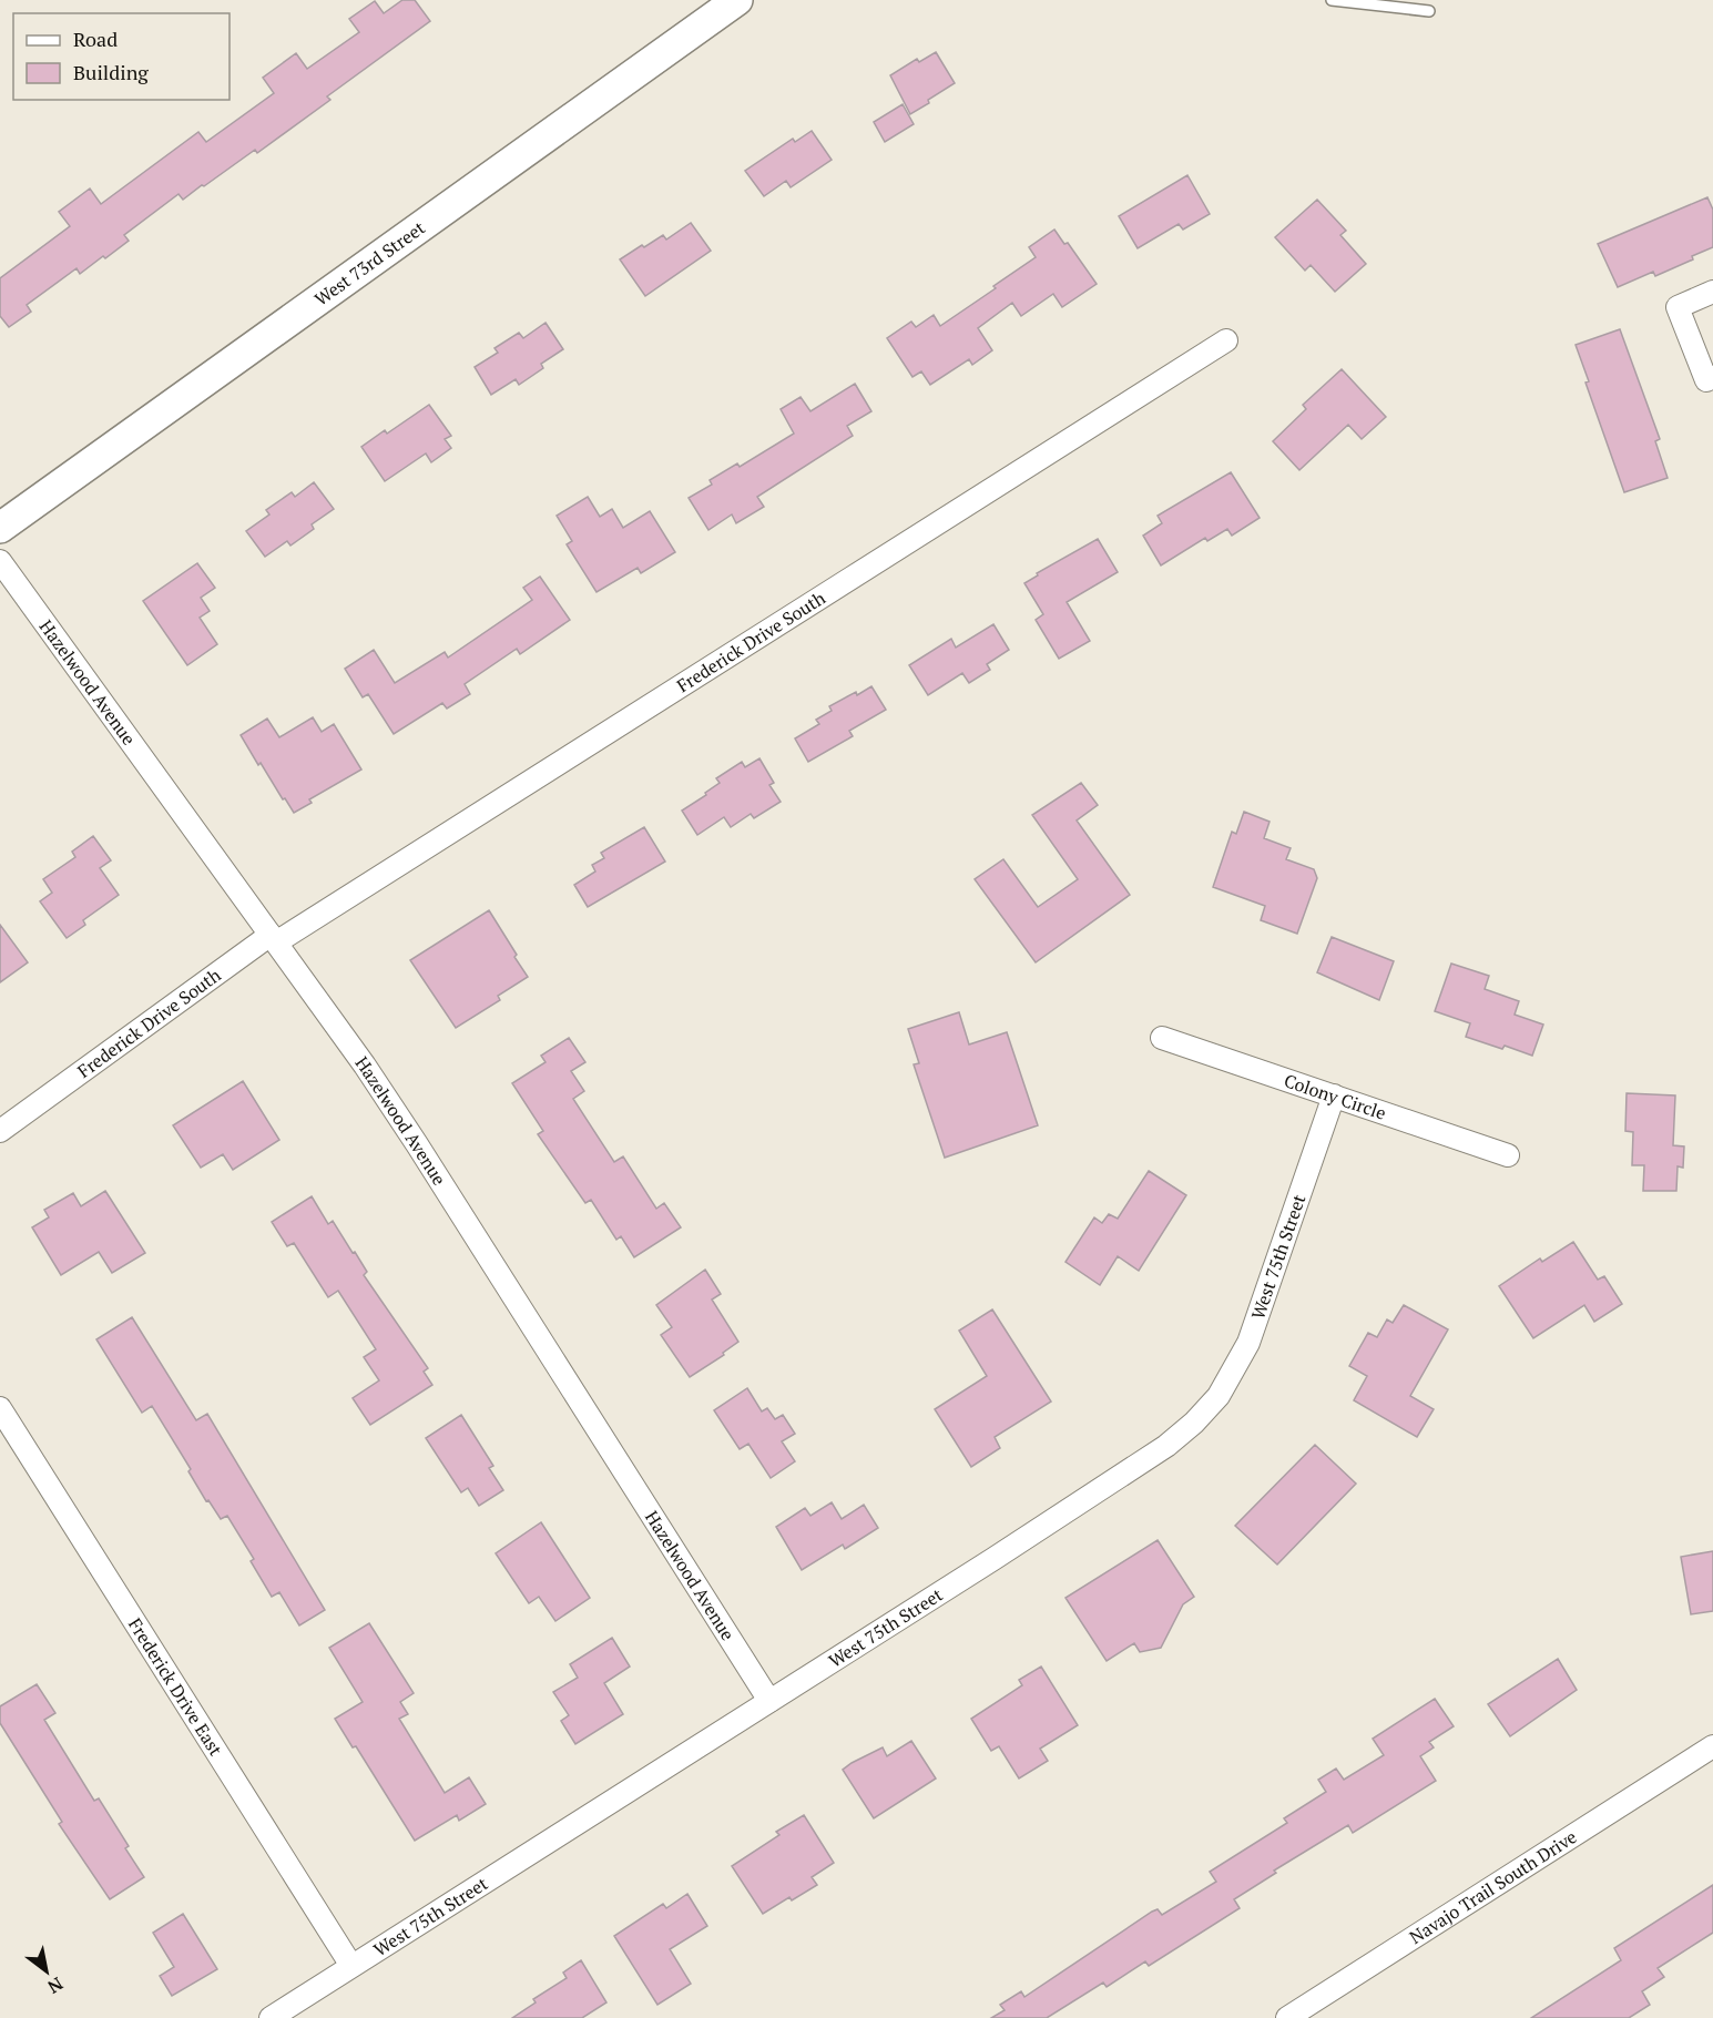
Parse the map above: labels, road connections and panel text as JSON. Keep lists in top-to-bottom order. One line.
{"streets":{"main road":["West 73rd Street"],"street":["Frederick Drive South","Hazelwood Avenue","Colony Circle","West 75th Street","Frederick Drive East","Navajo Trail South Drive"]},"crossings":[["Frederick Drive South","Hazelwood Avenue"],["Hazelwood Avenue","West 75th Street"],["Colony Circle","West 75th Street"],["West 75th Street","Frederick Drive East"]],"legend":["Road","Building"],"north":"bottom right"}
